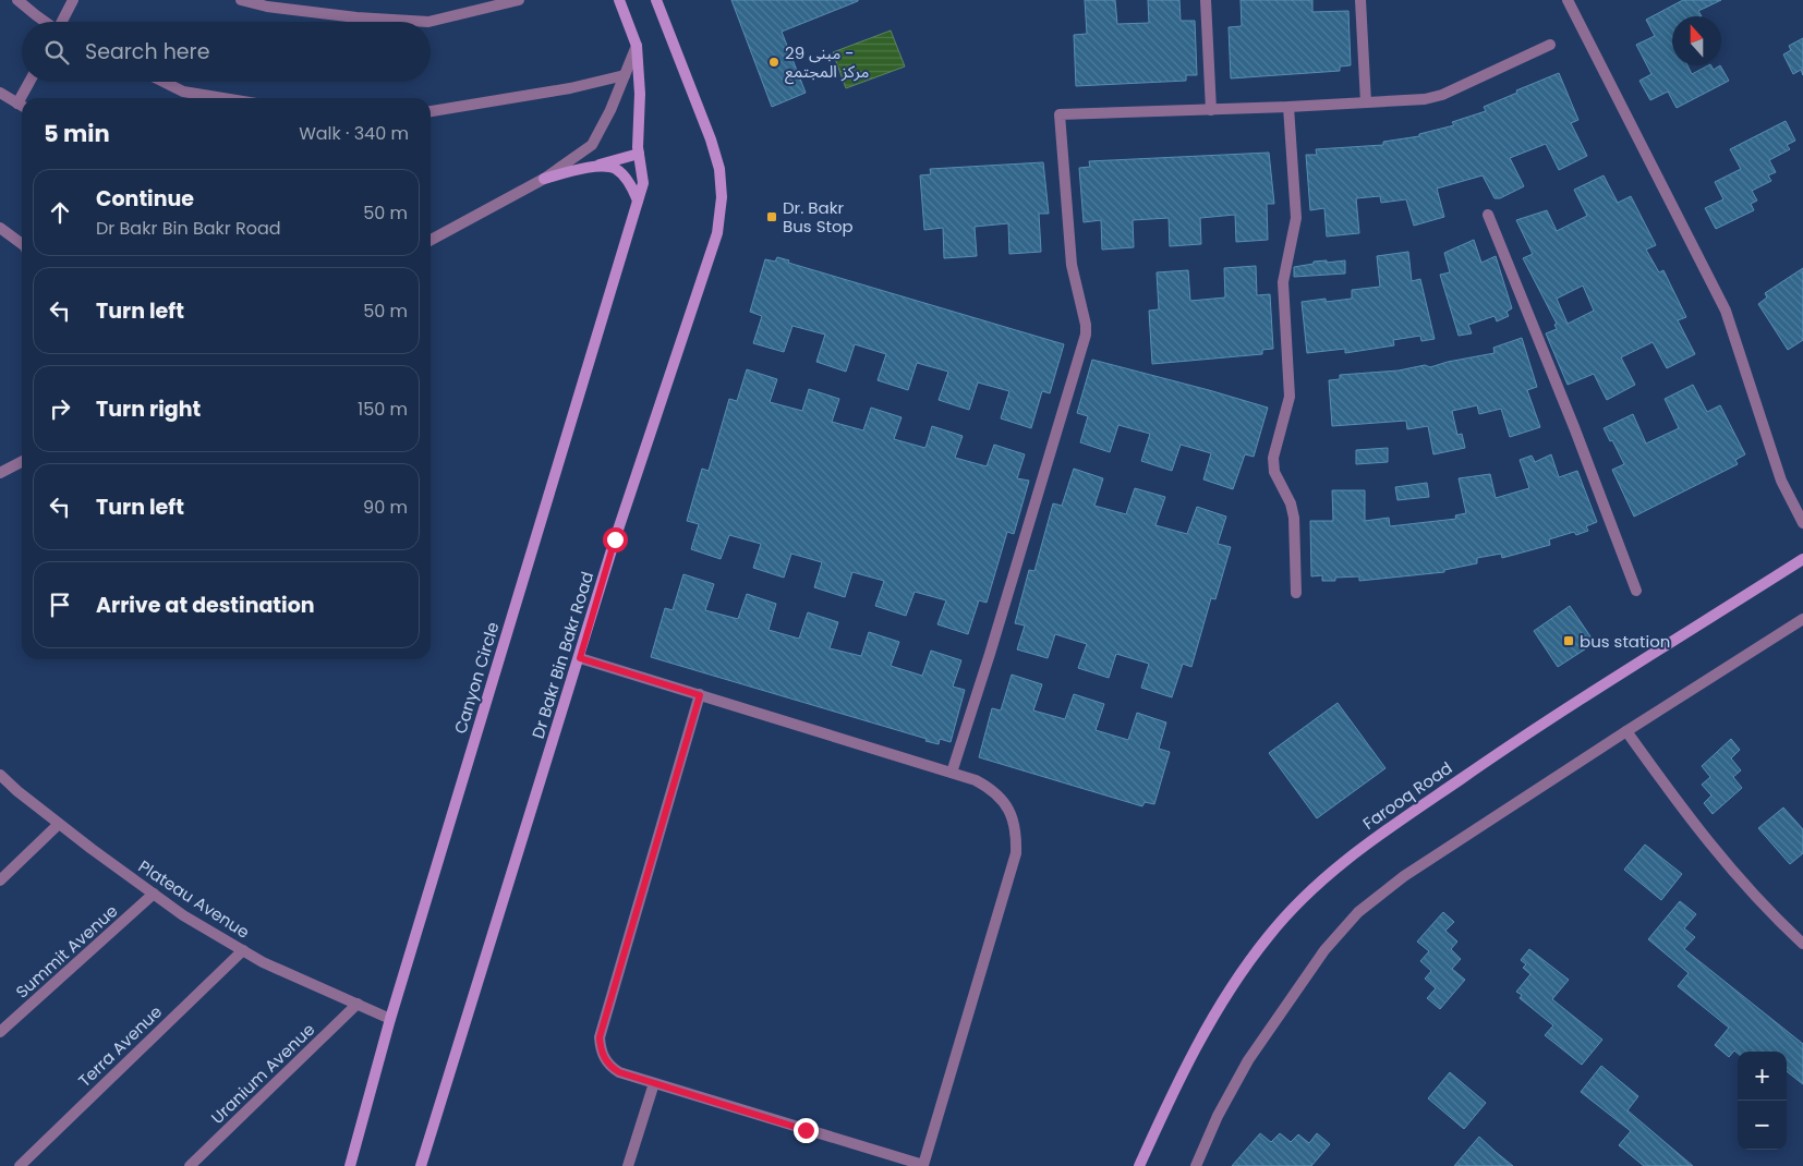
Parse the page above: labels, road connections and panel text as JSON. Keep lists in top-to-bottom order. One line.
{"streets":{"street":["Dr Bakr Bin Bakr Road","Canyon Circle","Farooq Road","Plateau Avenue","Summit Avenue","Terra Avenue","Uranium Avenue"]},"crossings":[["Canyon Circle","Plateau Avenue"],["Plateau Avenue","Summit Avenue"],["Plateau Avenue","Terra Avenue"],["Plateau Avenue","Uranium Avenue"]],"places":{"other":["مبنى 29 - مركز المجتمع"],"transit":["Dr. Bakr Bus Stop","bus station"]},"north":"top","page":{"search":"Search here","heading":["5 min","Walk · 340 m"],"list":[["Continue","Dr Bakr Bin Bakr Road","50 m"],["Turn left","50 m"],["Turn right","150 m"],["Turn left","90 m"],"Arrive at destination"],"map_buttons":["+","−"]}}
